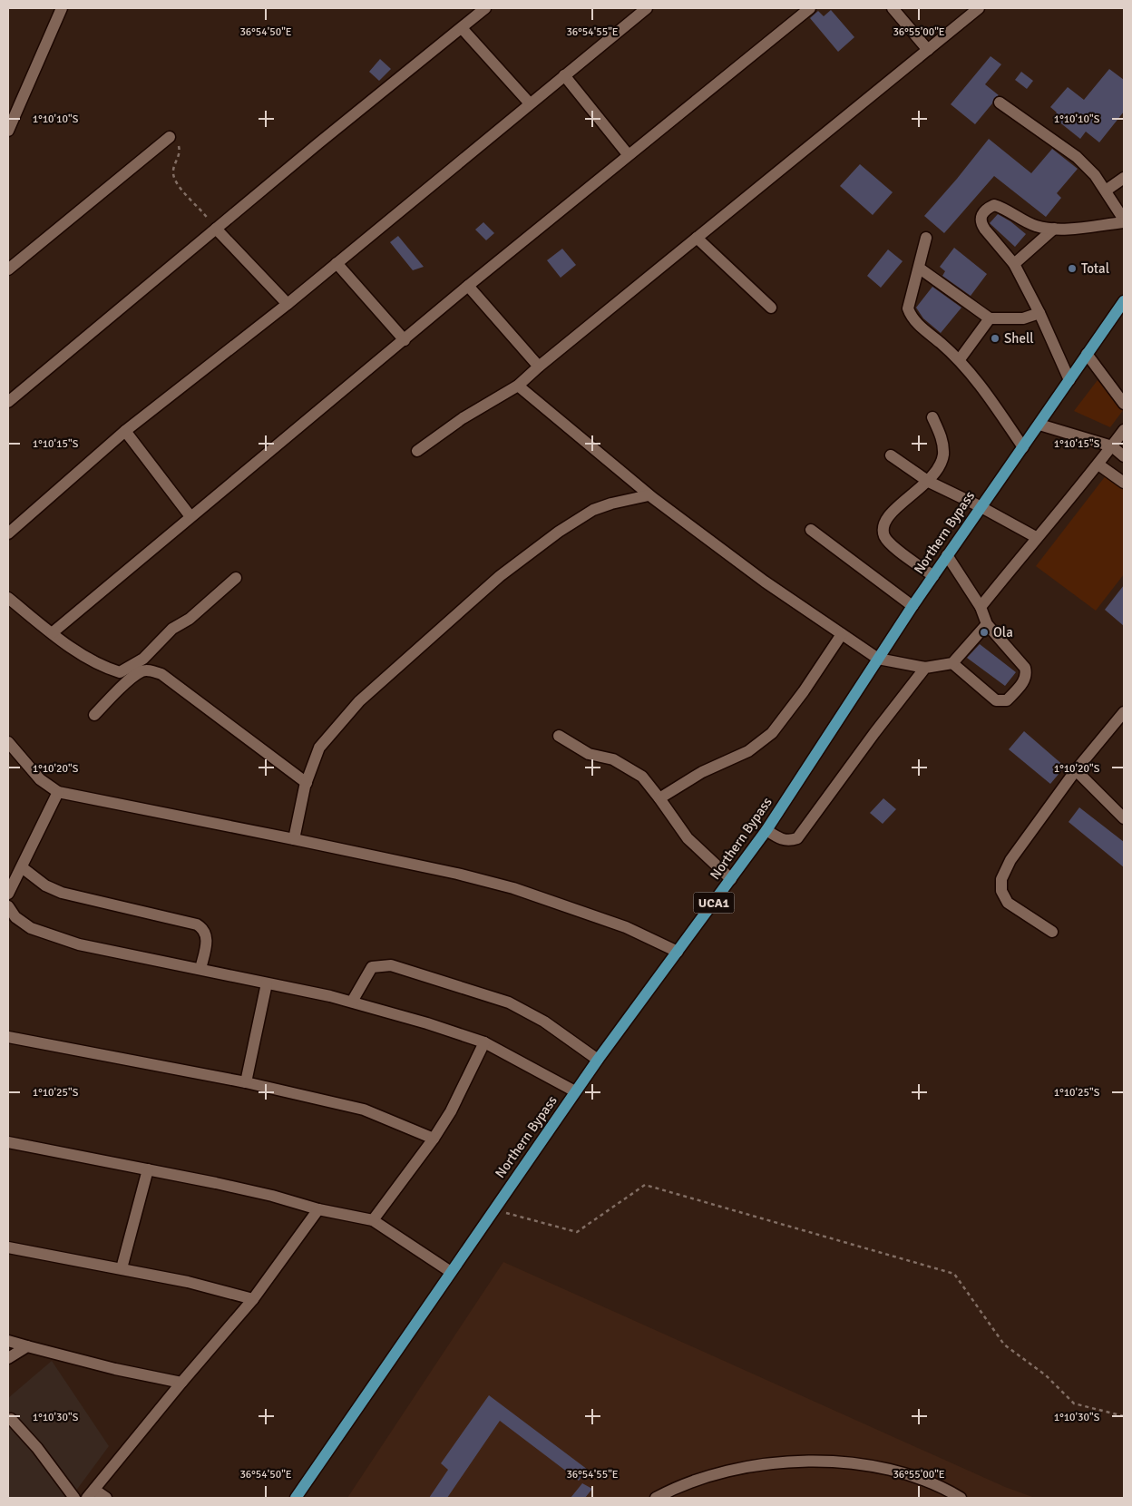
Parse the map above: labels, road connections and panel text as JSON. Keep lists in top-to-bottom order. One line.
{"streets":{"main road":["Northern Bypass","UCA1"]},"places":["Total","Shell","Ola"],"coordinates":["36°54'50\"E","36°54'55\"E","36°55'00\"E","1°10'10\"S","1°10'15\"S","1°10'20\"S","1°10'25\"S","1°10'30\"S"]}
